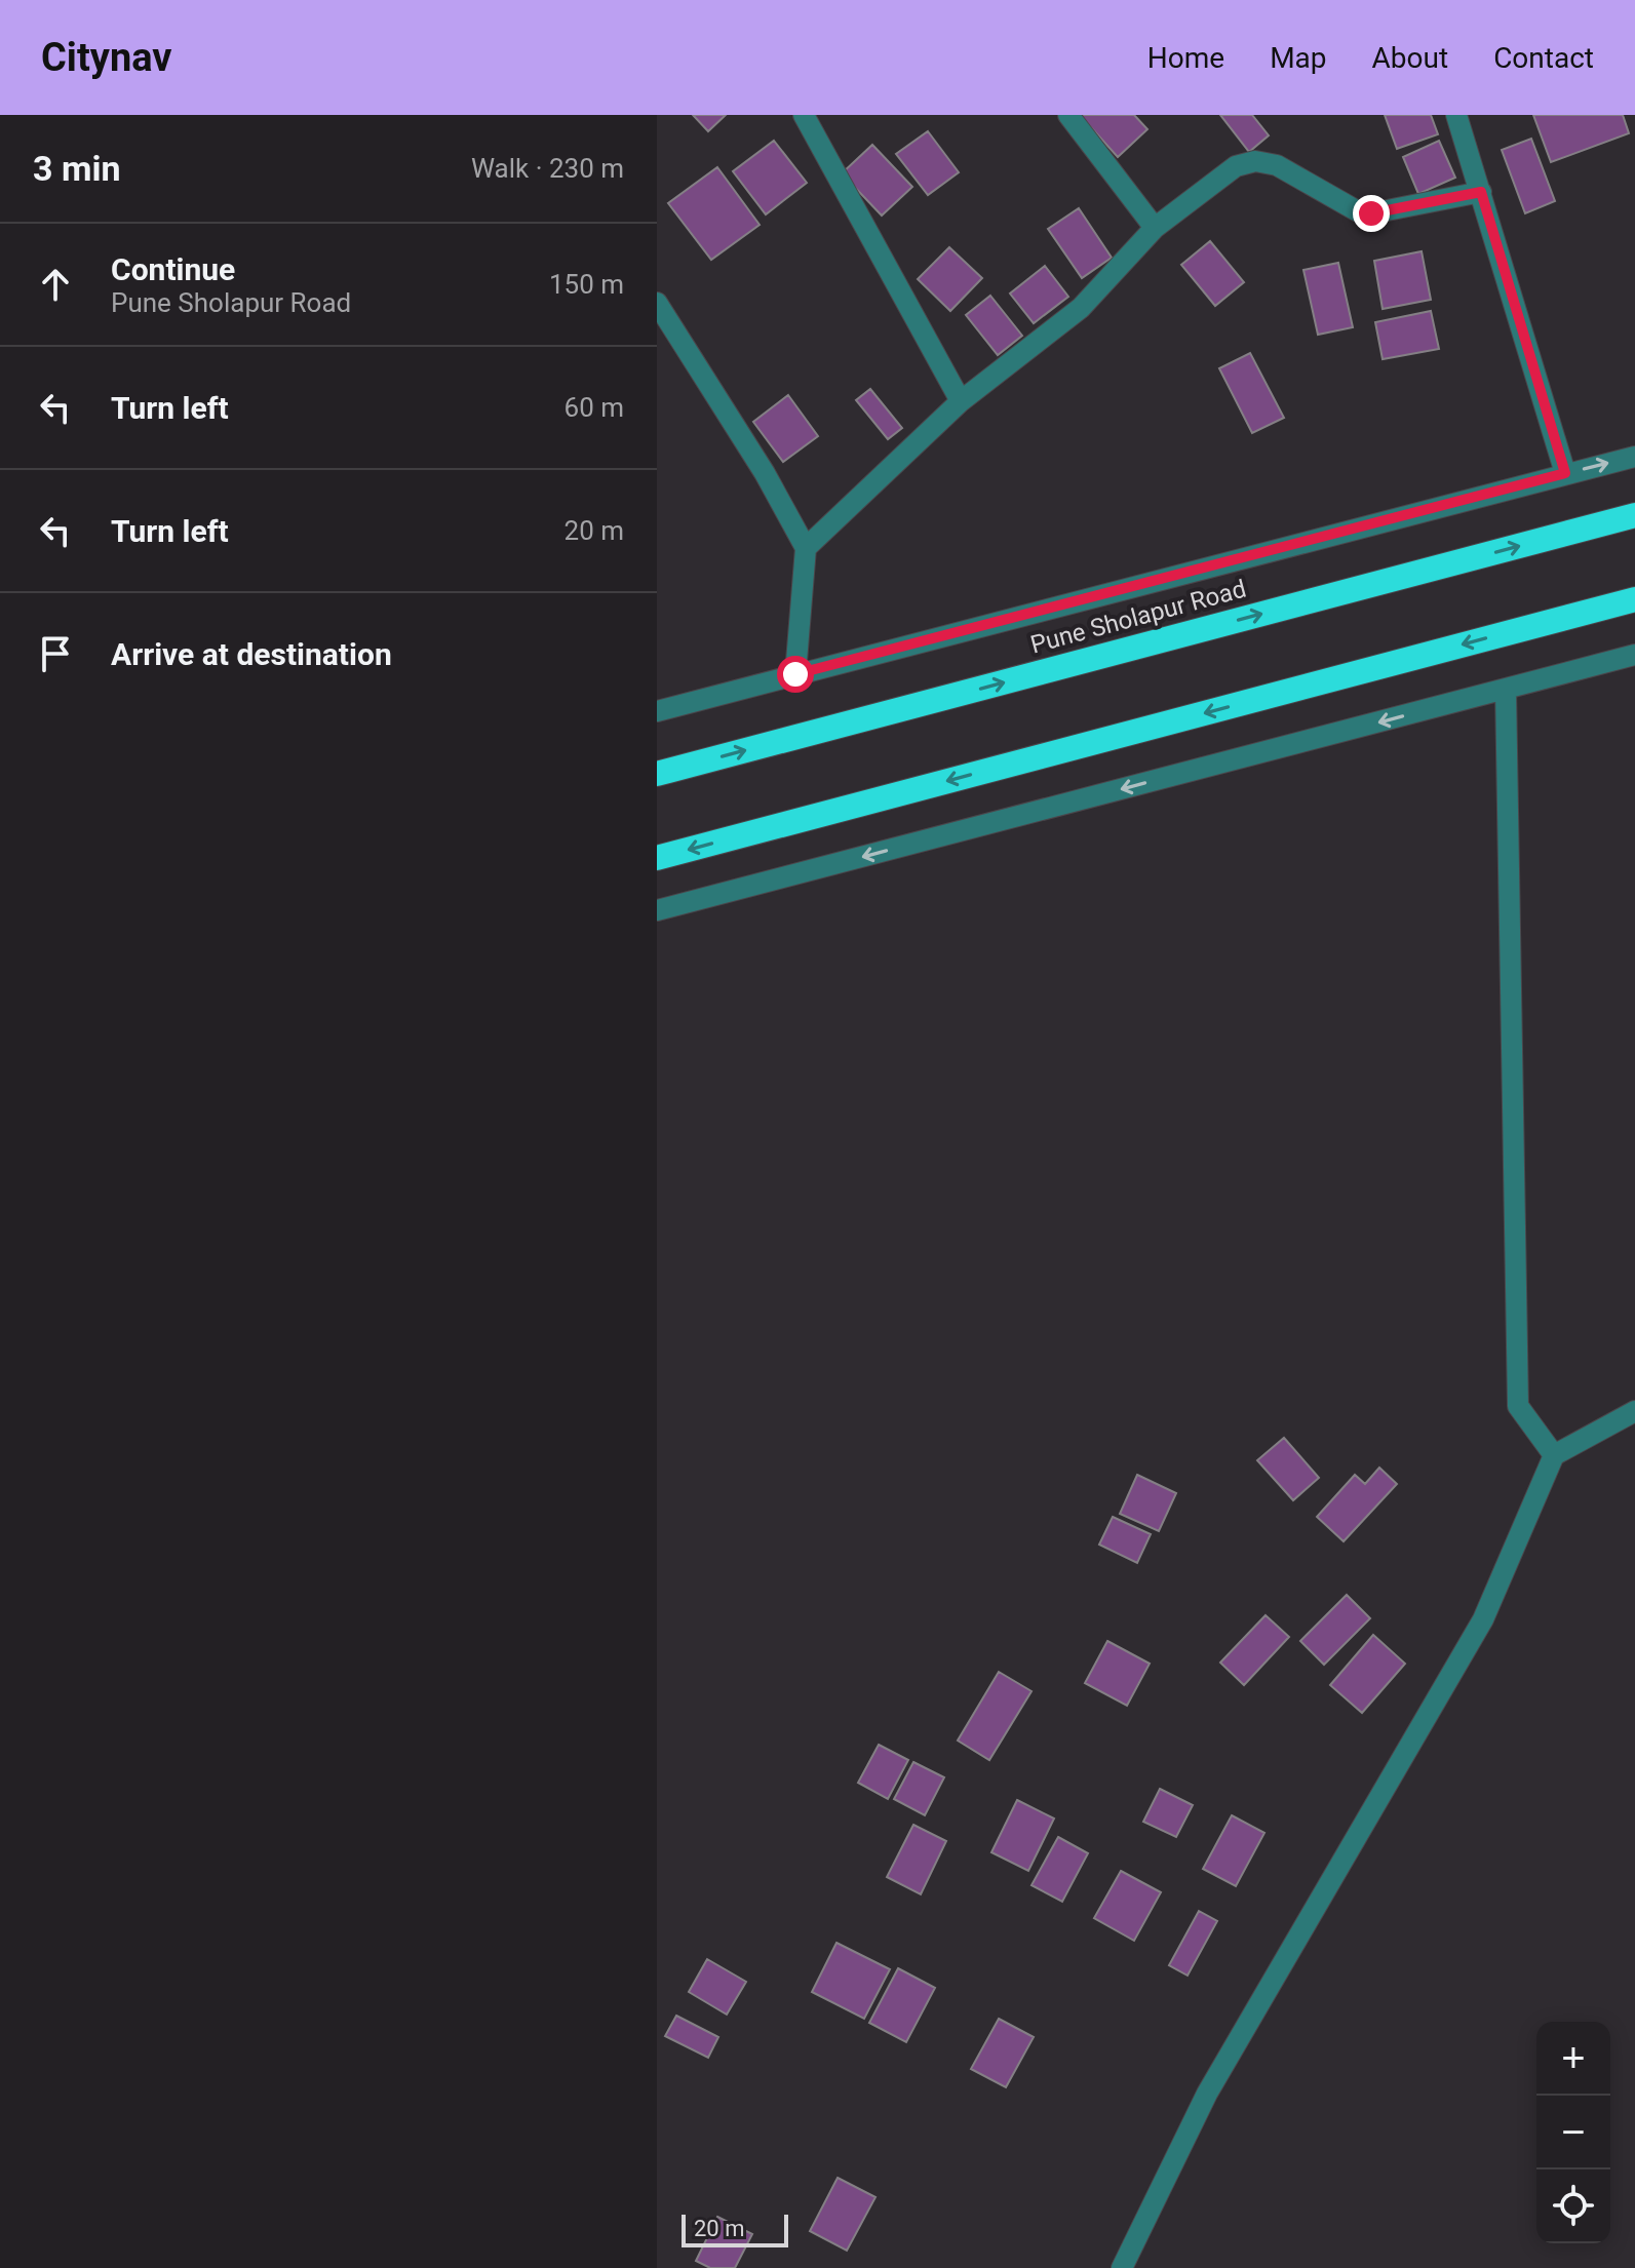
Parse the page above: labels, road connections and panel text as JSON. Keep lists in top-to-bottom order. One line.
{"streets":{"highway":["Pune Sholapur Road"]},"scale_bar":"20 m","page":{"header":"Citynav","nav":["Home","Map","About","Contact"],"heading":["3 min","Walk · 230 m"],"list":[["Continue","Pune Sholapur Road","150 m"],["Turn left","60 m"],["Turn left","20 m"],"Arrive at destination"],"map_buttons":["+","−"],"scale":"20 m"}}
